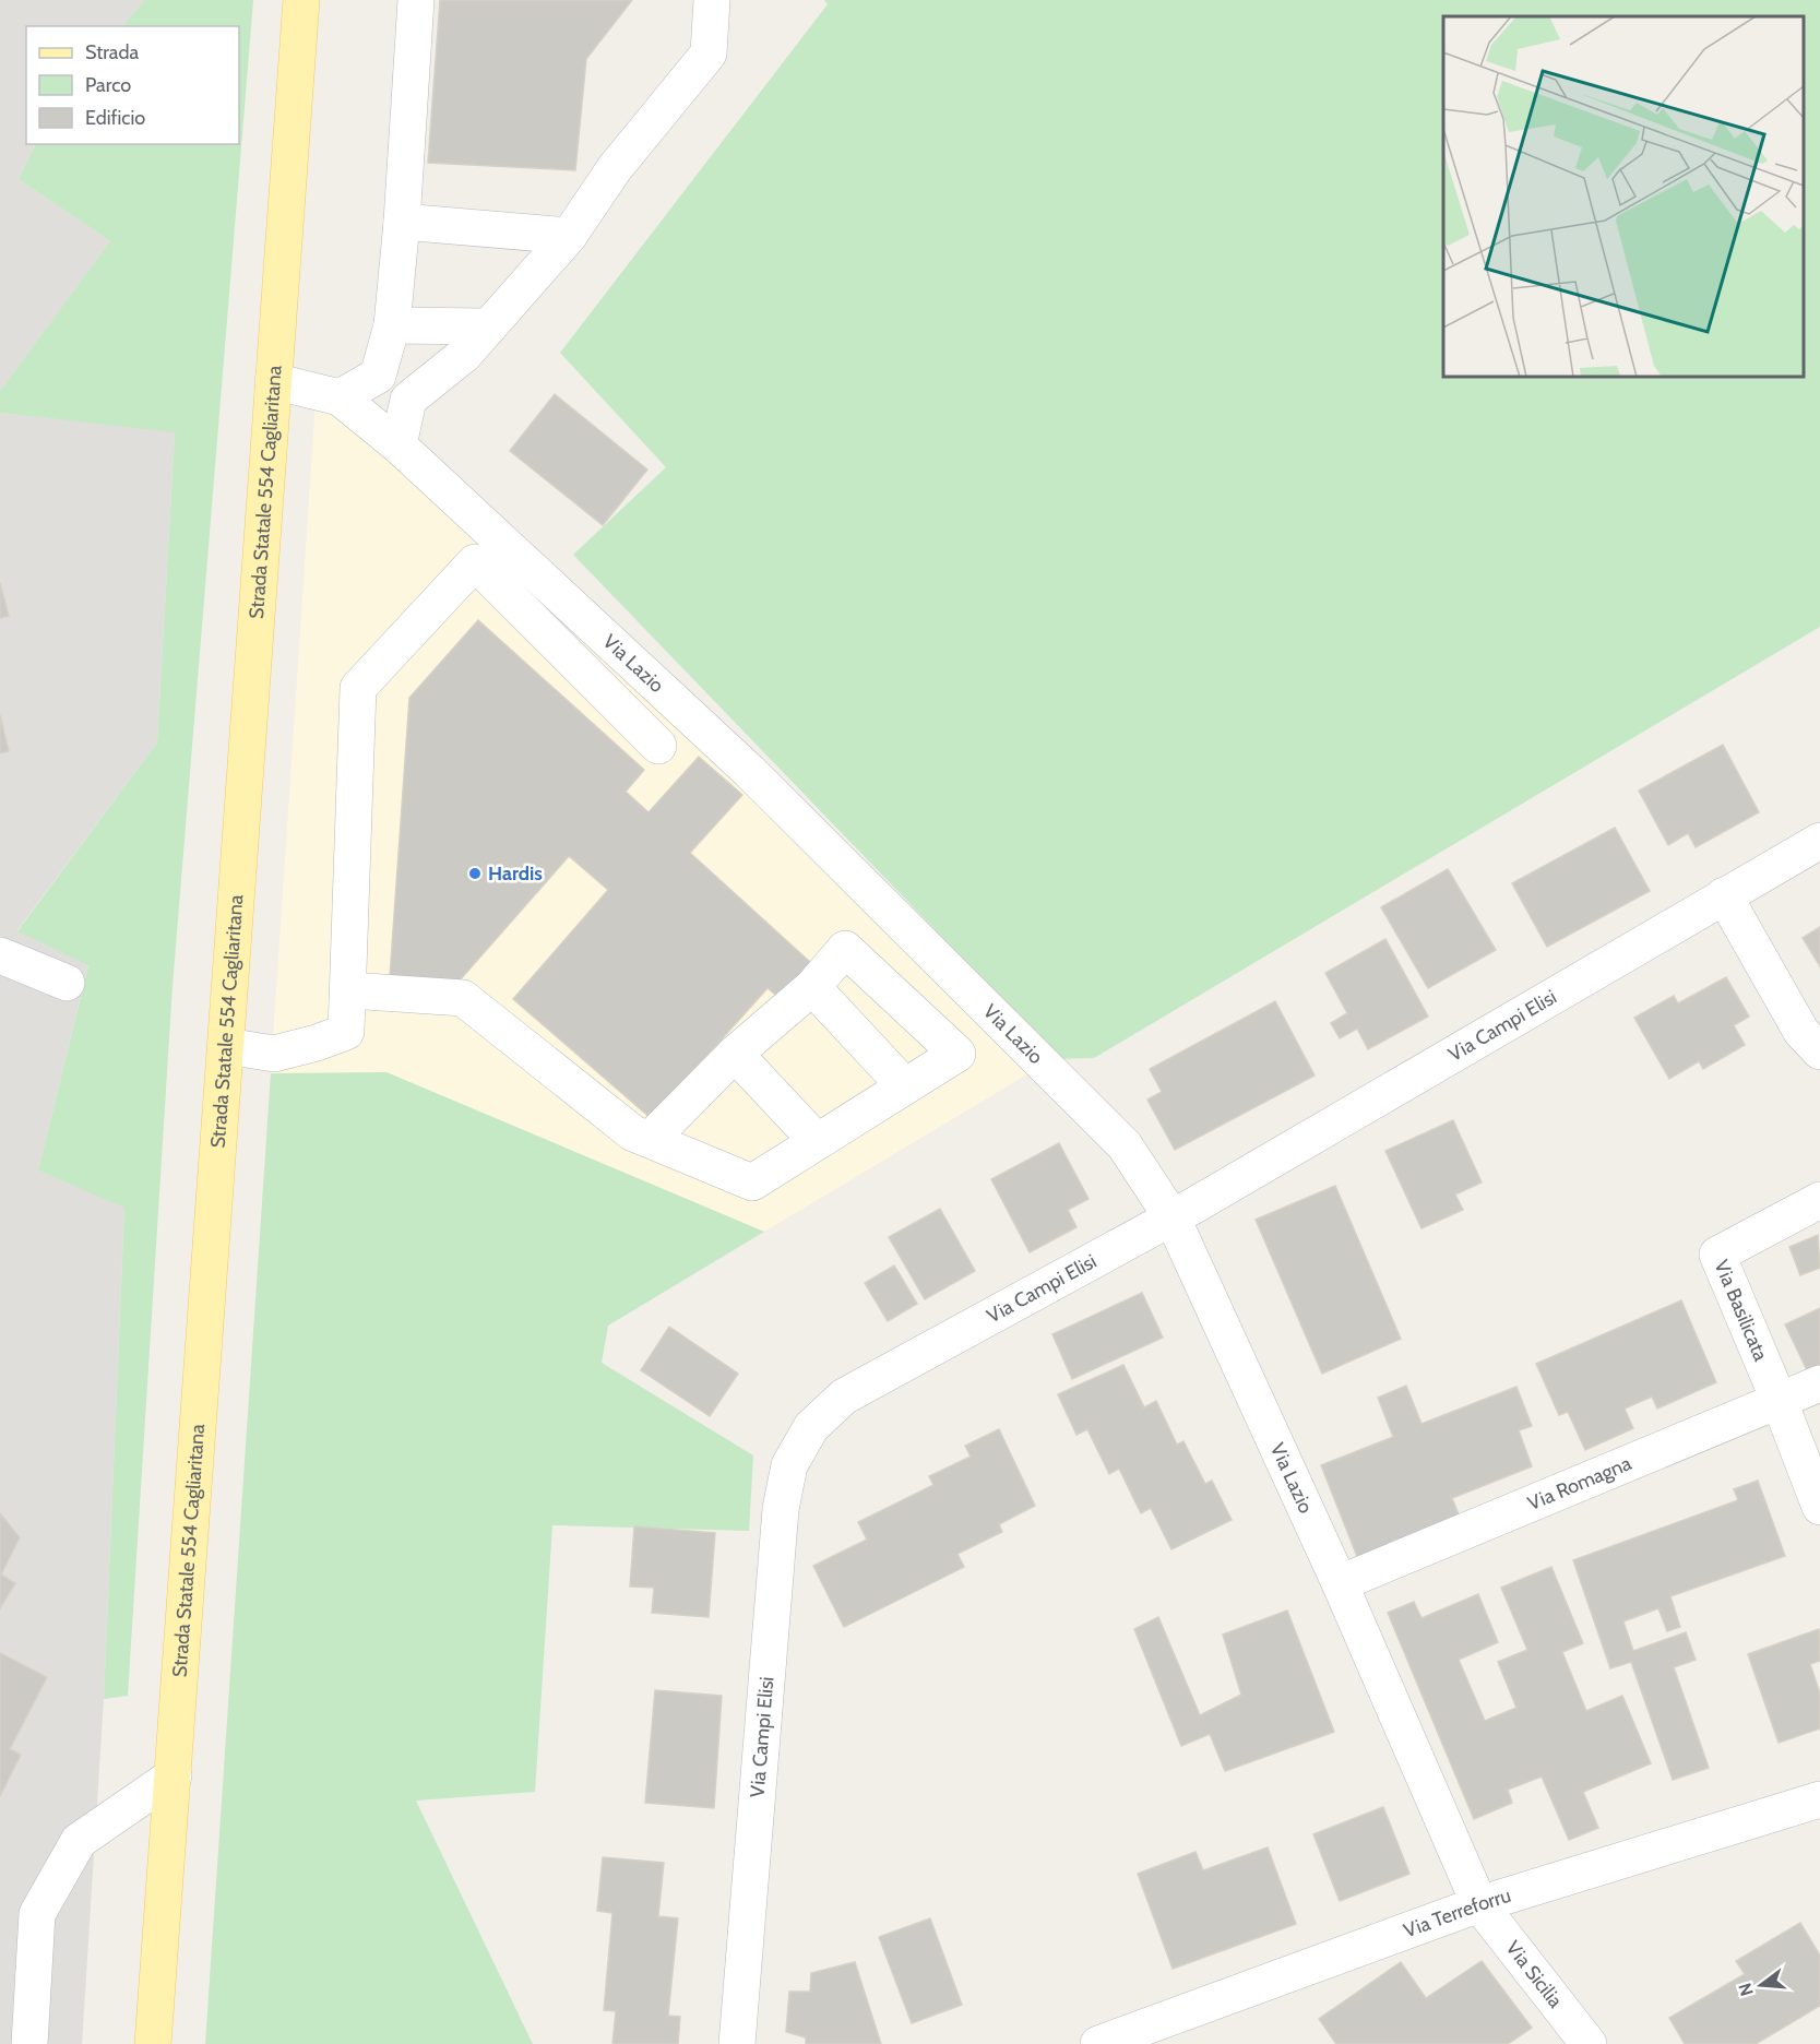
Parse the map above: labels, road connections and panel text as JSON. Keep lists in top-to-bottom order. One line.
{"streets":{"main road":["Strada Statale 554 Cagliaritana"],"street":["Via Lazio","Via Campi Elisi","Via Basilicata","Via Romagna","Via Terreforru","Via Sicilia"]},"crossings":[["Strada Statale 554 Cagliaritana","Via Lazio"],["Via Lazio","Via Campi Elisi"],["Via Lazio","Via Romagna"],["Via Lazio","Via Terreforru"],["Via Lazio","Via Sicilia"],["Via Basilicata","Via Romagna"],["Via Terreforru","Via Sicilia"]],"places":["Hardis"],"legend":["Strada","Parco","Edificio"],"north":"left"}
